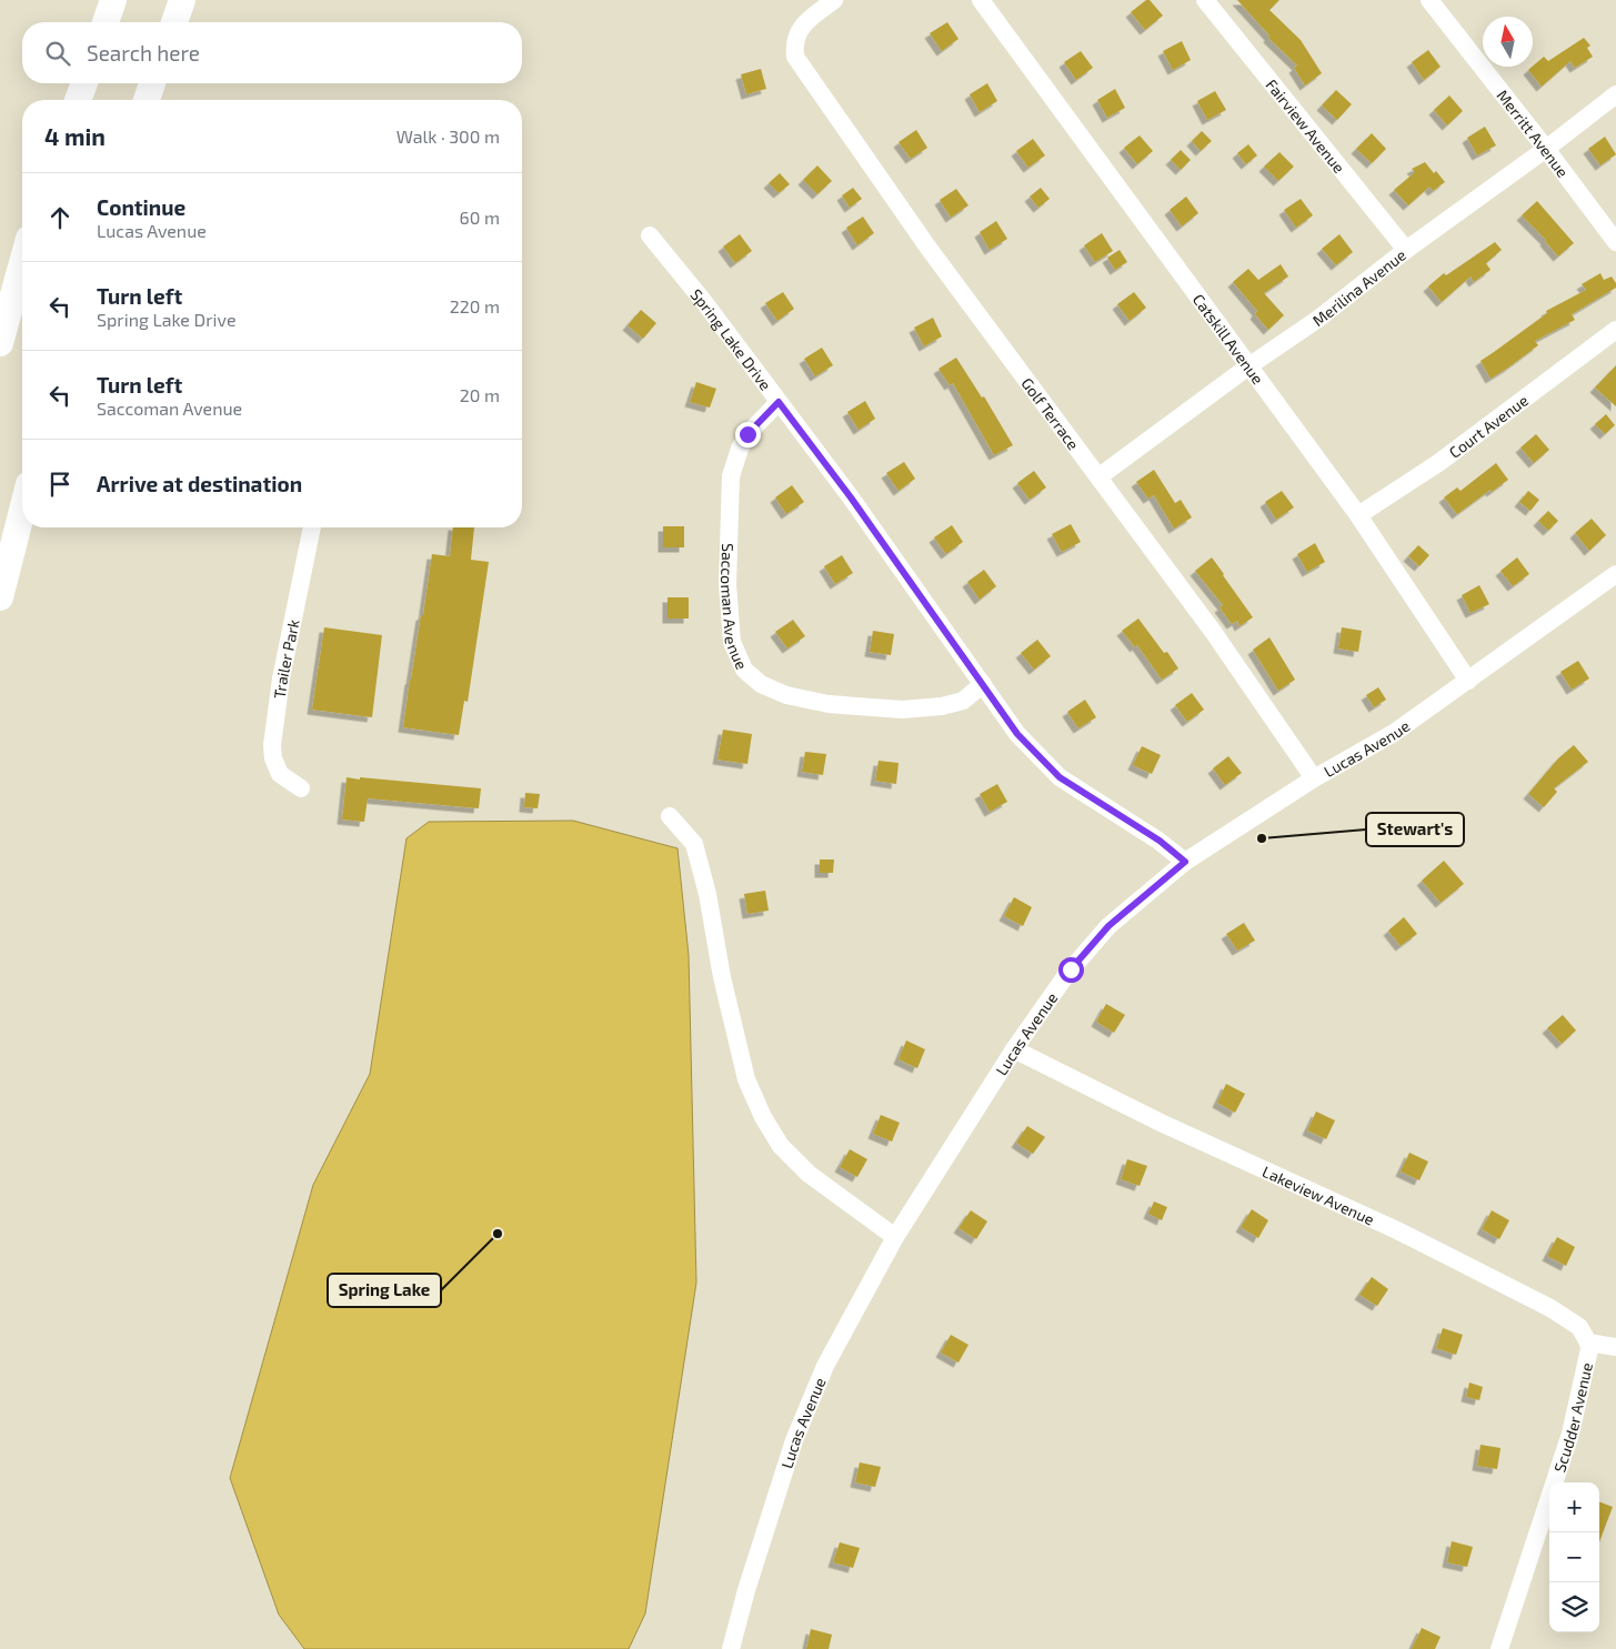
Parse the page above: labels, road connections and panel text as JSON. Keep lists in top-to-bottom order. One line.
{"streets":{"street":["Fairview Avenue","Merritt Avenue","Merilina Avenue","Catskill Avenue","Spring Lake Drive","Golf Terrace","Court Avenue","Saccoman Avenue","Trailer Park","Lucas Avenue","Lakeview Avenue","Scudder Avenue"]},"crossings":[["Fairview Avenue","Merilina Avenue"],["Merritt Avenue","Merilina Avenue"],["Merilina Avenue","Catskill Avenue"],["Merilina Avenue","Golf Terrace"],["Catskill Avenue","Court Avenue"],["Catskill Avenue","Lucas Avenue"],["Spring Lake Drive","Saccoman Avenue"],["Spring Lake Drive","Lucas Avenue"],["Golf Terrace","Lucas Avenue"],["Lucas Avenue","Lakeview Avenue"],["Lakeview Avenue","Scudder Avenue"]],"places":["Stewart's","Spring Lake"],"north":"top","page":{"search":"Search here","heading":["4 min","Walk · 300 m"],"list":[["Continue","Lucas Avenue","60 m"],["Turn left","Spring Lake Drive","220 m"],["Turn left","Saccoman Avenue","20 m"],"Arrive at destination"],"map_buttons":["+","−"]}}
